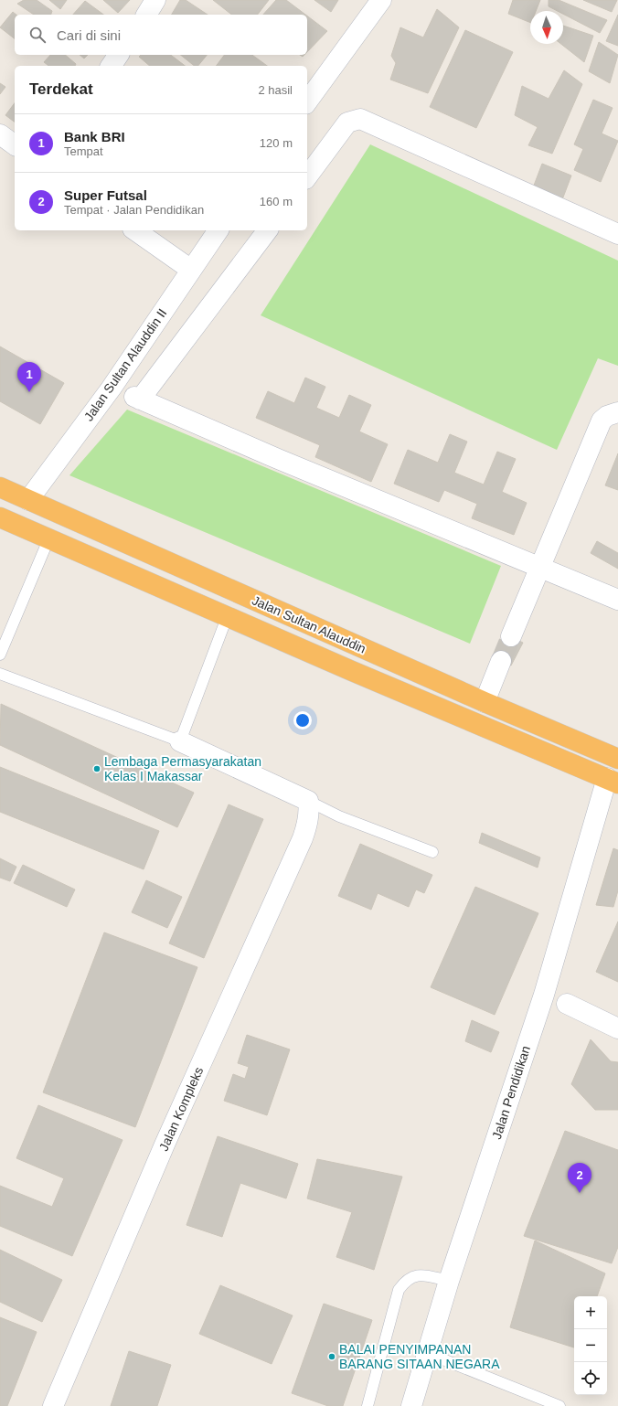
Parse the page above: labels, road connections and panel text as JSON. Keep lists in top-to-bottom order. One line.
{"streets":{"highway":["Jalan Sultan Alauddin"],"street":["Jalan Sultan Alauddin II","Jalan Pendidikan","Jalan Kompleks"]},"crossings":[["Jalan Sultan Alauddin II","Jalan Sultan Alauddin"],["Jalan Sultan Alauddin","Jalan Pendidikan"]],"places":["Lembaga Permasyarakatan Kelas I Makassar","BALAI PENYIMPANAN BARANG SITAAN NEGARA"],"north":"bottom","page":{"search":"Cari di sini","heading":["Terdekat","2 hasil"],"list":[{"mark":"1","name":"Bank BRI","note":"Tempat","value":"120 m"},{"mark":"2","name":"Super Futsal","note":"Tempat · Jalan Pendidikan","value":"160 m"}],"pins":["1","2"],"map_buttons":["+","−"]}}
